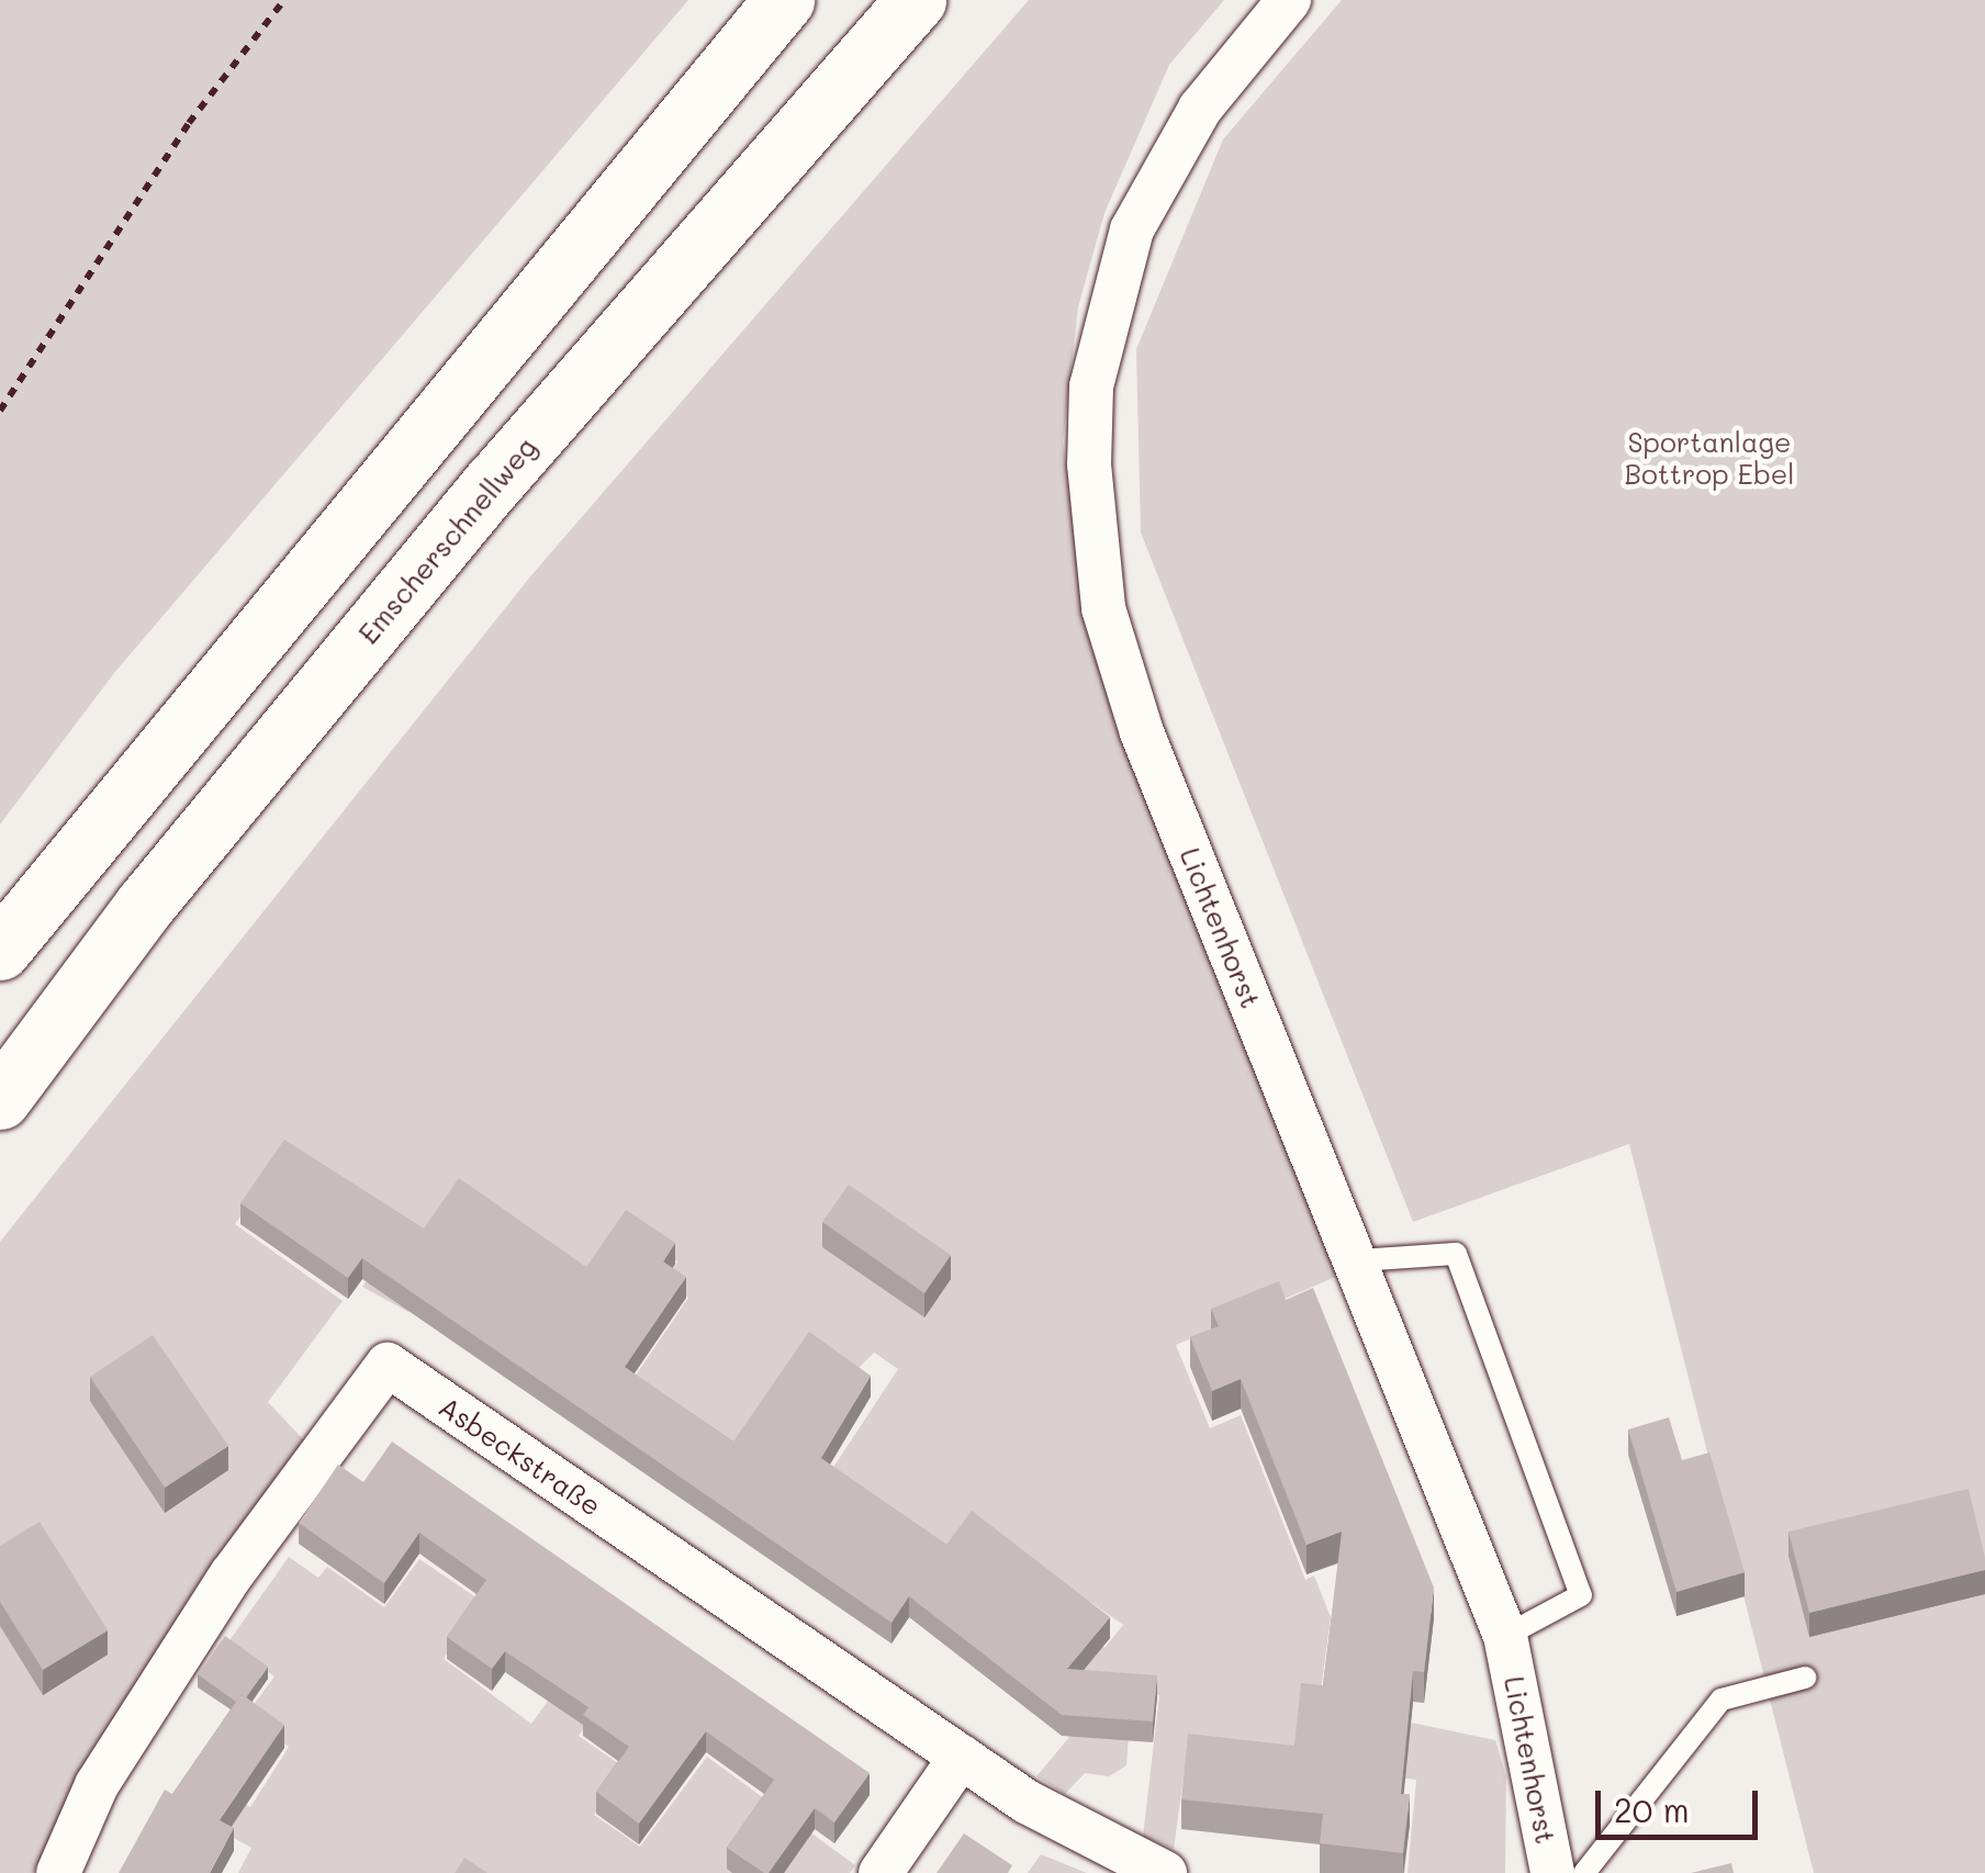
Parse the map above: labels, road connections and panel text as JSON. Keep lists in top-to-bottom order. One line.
{"streets":{"highway":["Emscherschnellweg"],"street":["Lichtenhorst","Asbeckstraße"]},"parks":["Sportanlage Bottrop Ebel"],"scale_bar":"20 m"}
